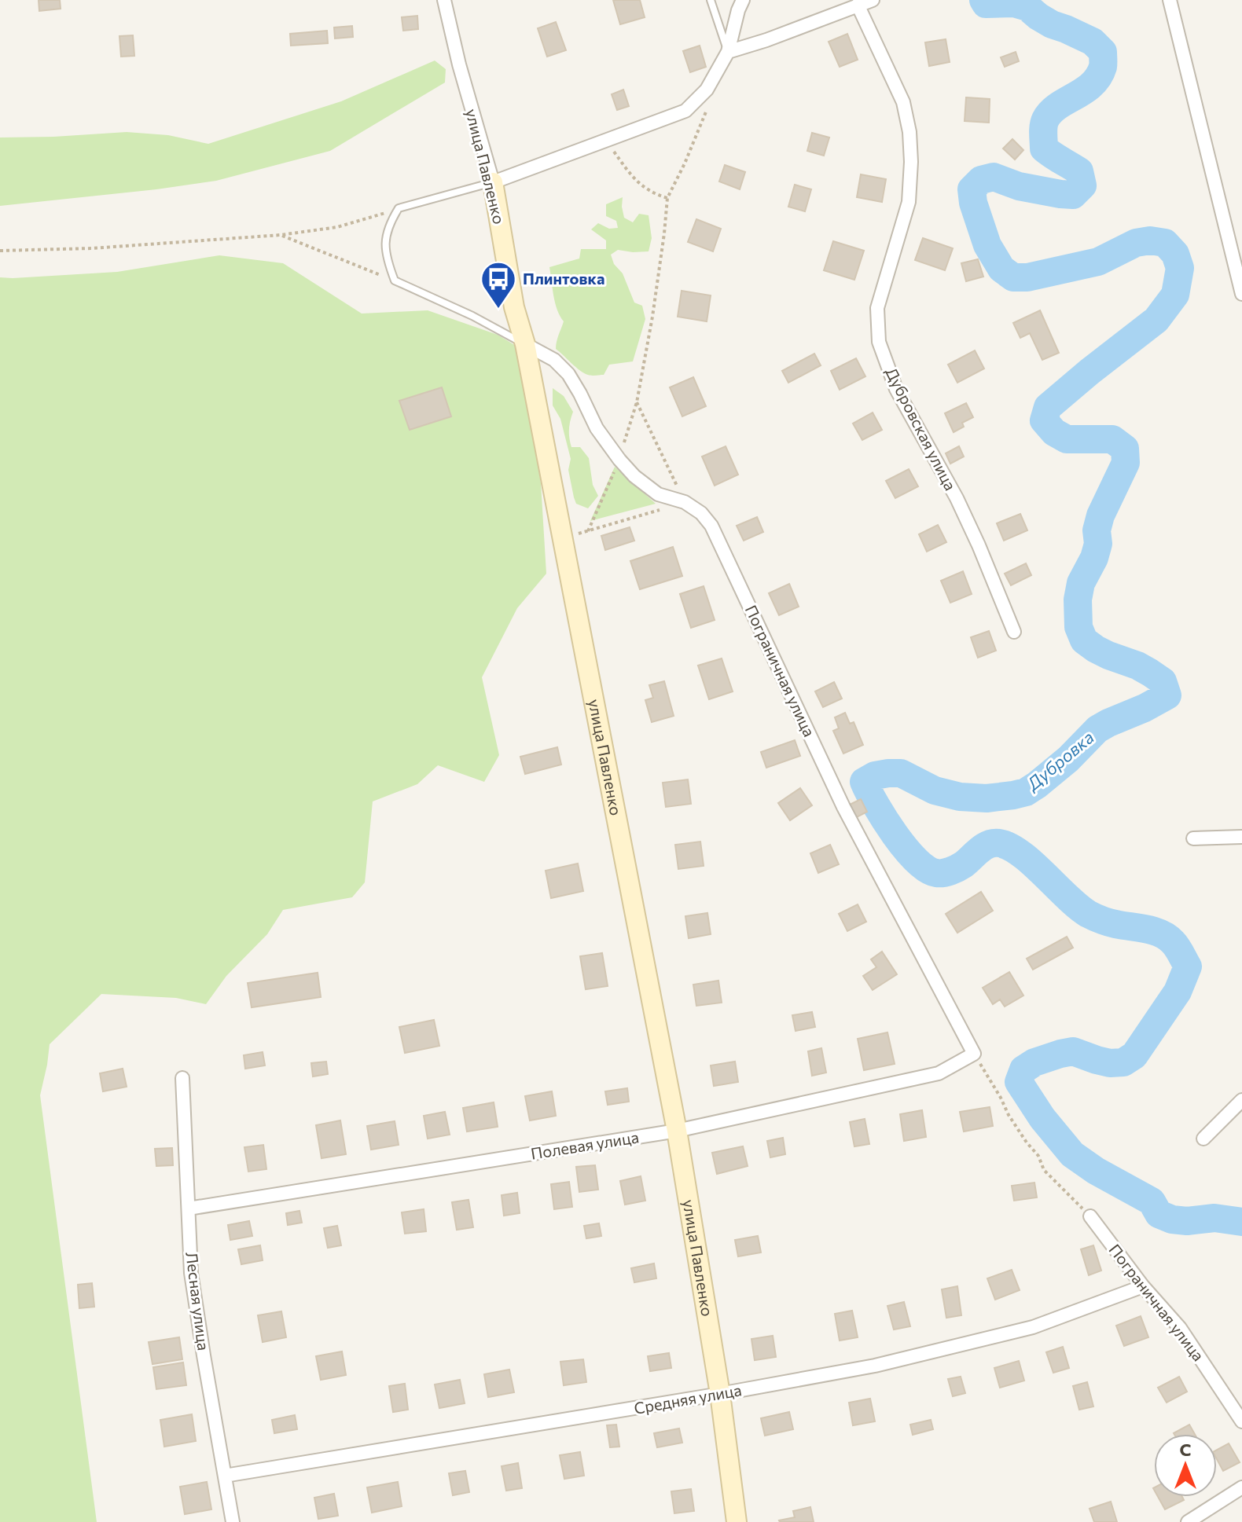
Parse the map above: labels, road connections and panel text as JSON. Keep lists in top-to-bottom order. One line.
{"streets":{"street":["улица Павленко","Дубровская улица","Пограничная улица","Полевая улица","Лесная улица","Средняя улица"]},"crossings":[["улица Павленко","Пограничная улица"],["улица Павленко","Полевая улица"],["улица Павленко","Средняя улица"],["Пограничная улица","Полевая улица"],["Пограничная улица","Средняя улица"],["Полевая улица","Лесная улица"],["Лесная улица","Средняя улица"]],"water":["Дубровка"],"places":{"bus stop":["Плинтовка"]},"north":"top"}
